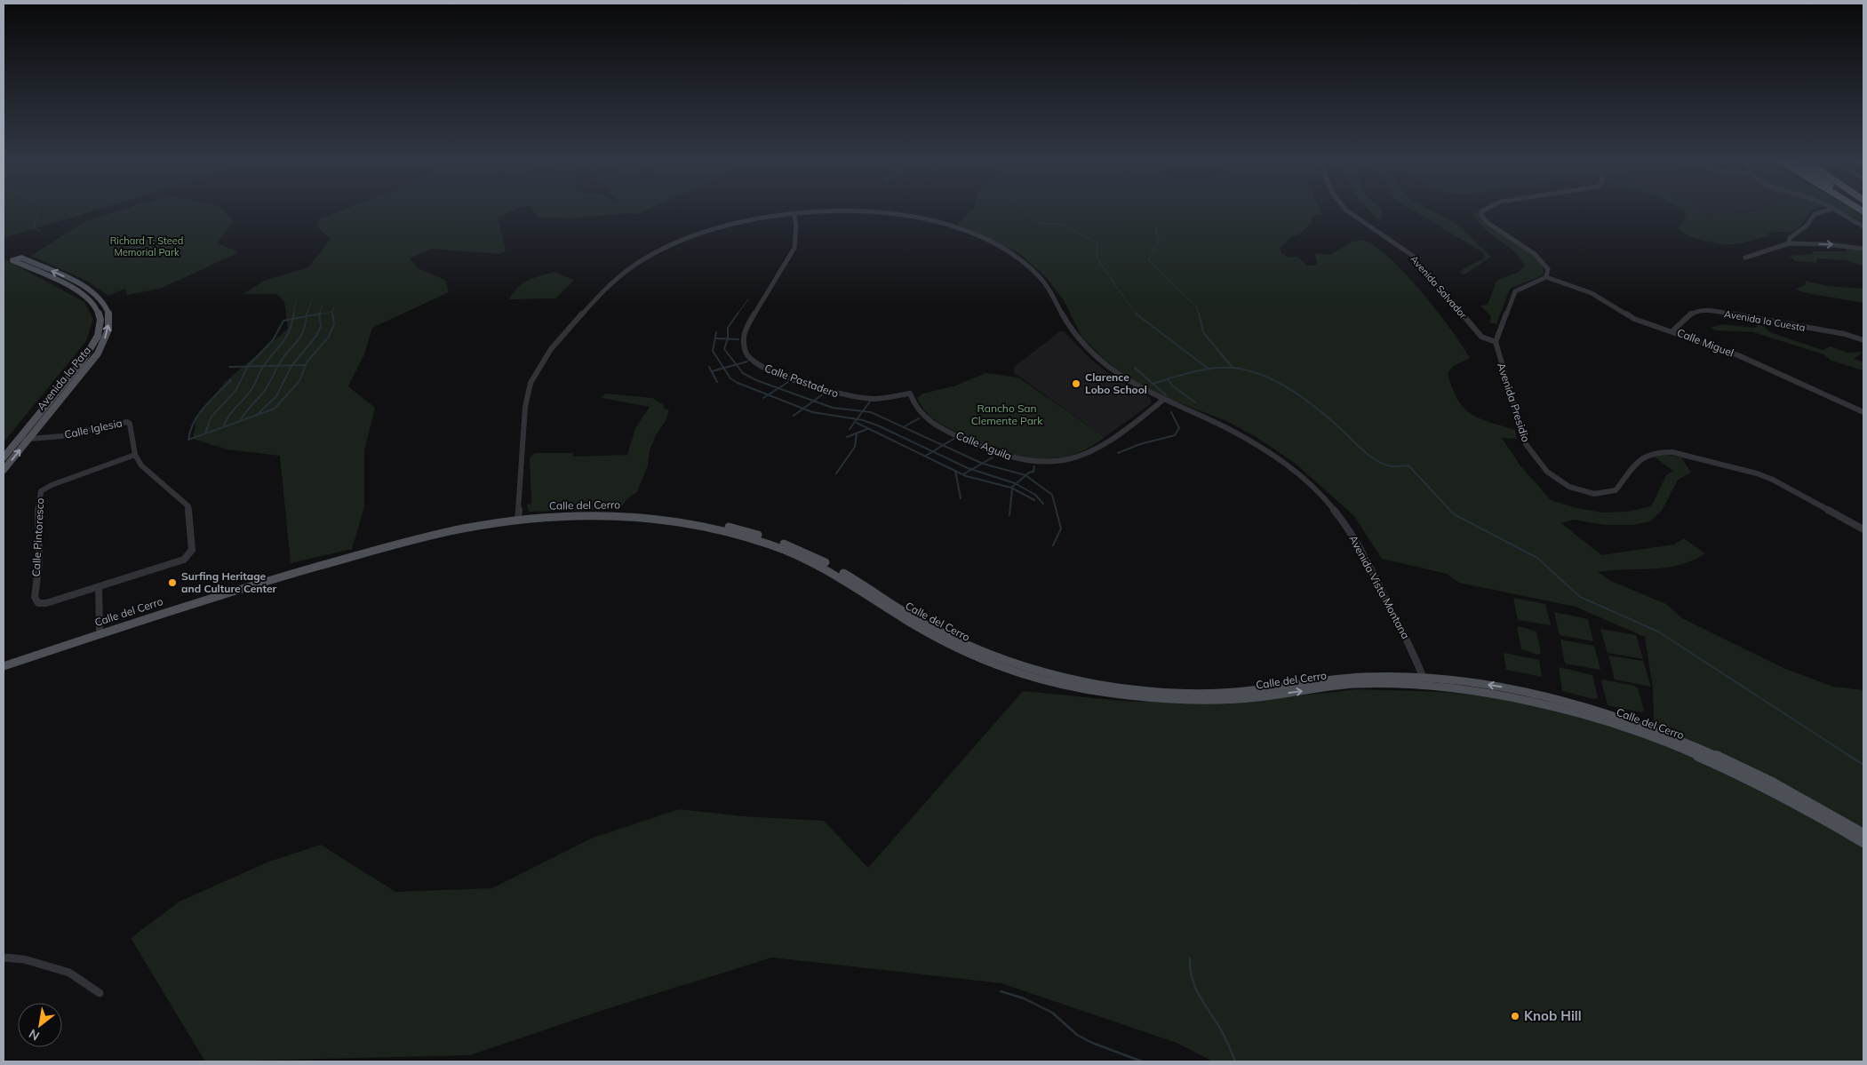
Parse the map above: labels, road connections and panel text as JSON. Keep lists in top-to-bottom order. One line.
{"streets":{"main road":["Avenida la Pata","Calle del Cerro"],"street":["Avenida Salvador","Avenida la Cuesta","Calle Miguel","Calle Pastadero","Avenida Presidio","Calle Iglesia","Calle Aguila","Calle Pintoresco","Avenida Vista Montana"]},"crossings":[["Avenida Salvador","Avenida Presidio"],["Avenida la Cuesta","Calle Miguel"],["Avenida la Pata","Calle Iglesia"],["Calle Pastadero","Calle Aguila"],["Calle Pastadero","Avenida Vista Montana"],["Calle Iglesia","Calle Pintoresco"],["Calle Aguila","Avenida Vista Montana"],["Calle del Cerro","Avenida Vista Montana"]],"parks":["Richard T. Steed Memorial Park","Rancho San Clemente Park"],"places":["Clarence Lobo School","Surfing Heritage and Culture Center","Knob Hill"],"north":"bottom left"}
